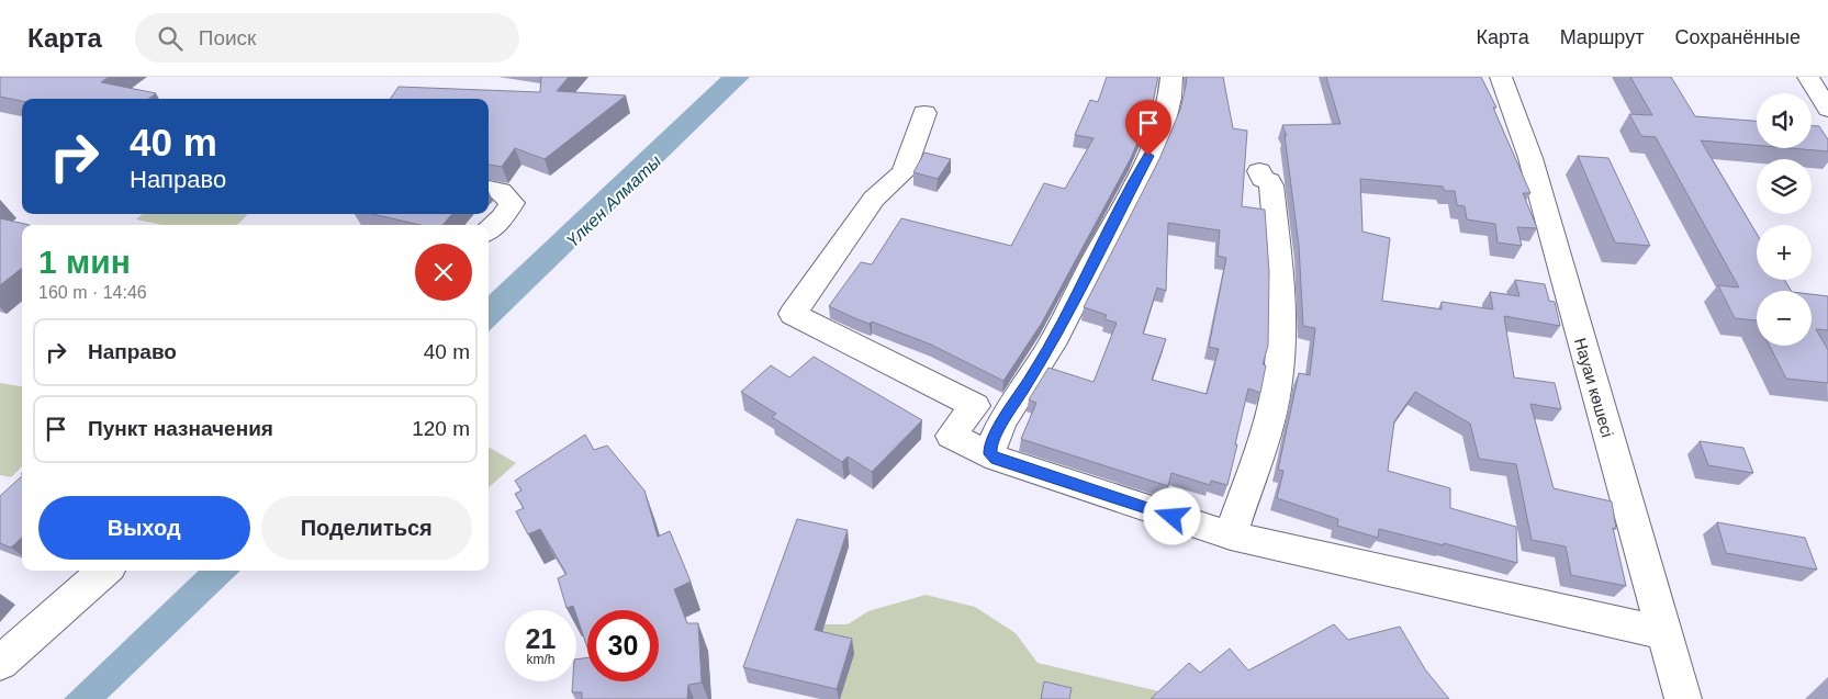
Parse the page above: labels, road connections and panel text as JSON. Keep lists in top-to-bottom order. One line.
{"streets":{"street":["Науаи көшесі"]},"water":["Үлкен Алматы"],"page":{"header":"Карта","search":"Поиск","nav":["Карта","Маршрут","Сохранённые"],"map_buttons":["+","−"],"turn":["40 m","Направо"],"heading":["1 мин","160 m · 14:46"],"list":[{"name":"Направо","value":"40 m"},{"name":"Пункт назначения","value":"120 m"}],"buttons":["Выход","Поделиться"],"speed":"21 km/h","limit":"30"}}
